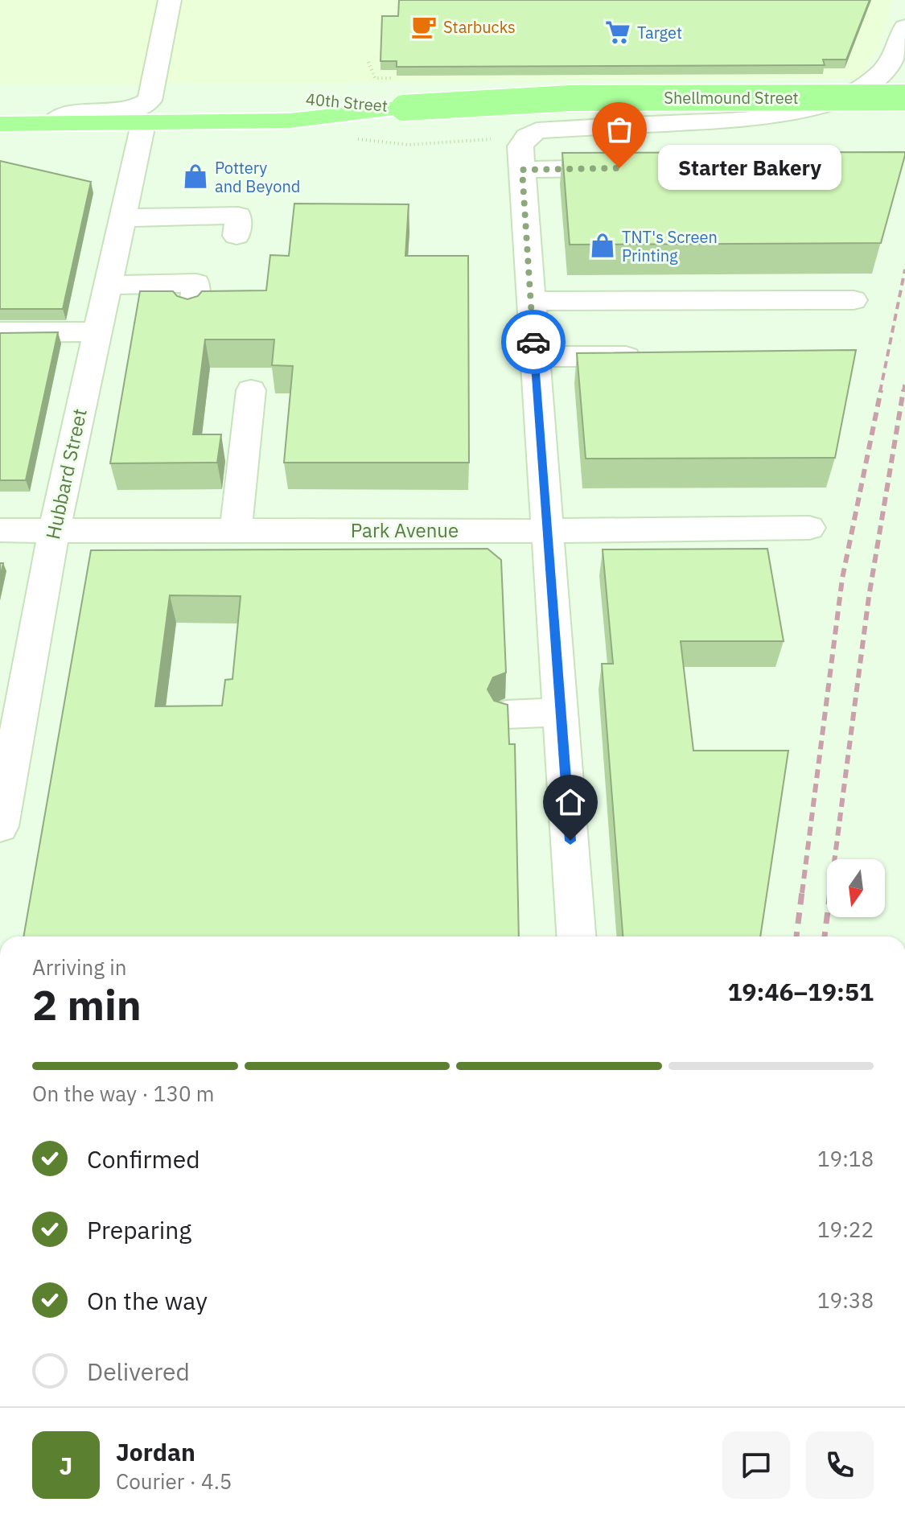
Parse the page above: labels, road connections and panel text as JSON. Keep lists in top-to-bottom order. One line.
{"streets":{"main road":["Shellmound Street","40th Street"],"street":["Hubbard Street","Park Avenue"]},"crossings":[["Shellmound Street","40th Street"],["40th Street","Hubbard Street"],["Hubbard Street","Park Avenue"]],"places":{"cafe":["Starbucks"],"supermarket":["Target"],"other":["Starter Bakery"],"shop":["Pottery and Beyond","TNT's Screen Printing"]},"north":"bottom","page":{"bubble":"Starter Bakery","heading":["2 min","Arriving in","19:46–19:51"],"panel":["Jordan","Courier · 4.5"],"bar":"On the way · 130 m","list":[["Confirmed","19:18"],["Preparing","19:22"],["On the way","19:38"],"Delivered"],"round":"J"}}
